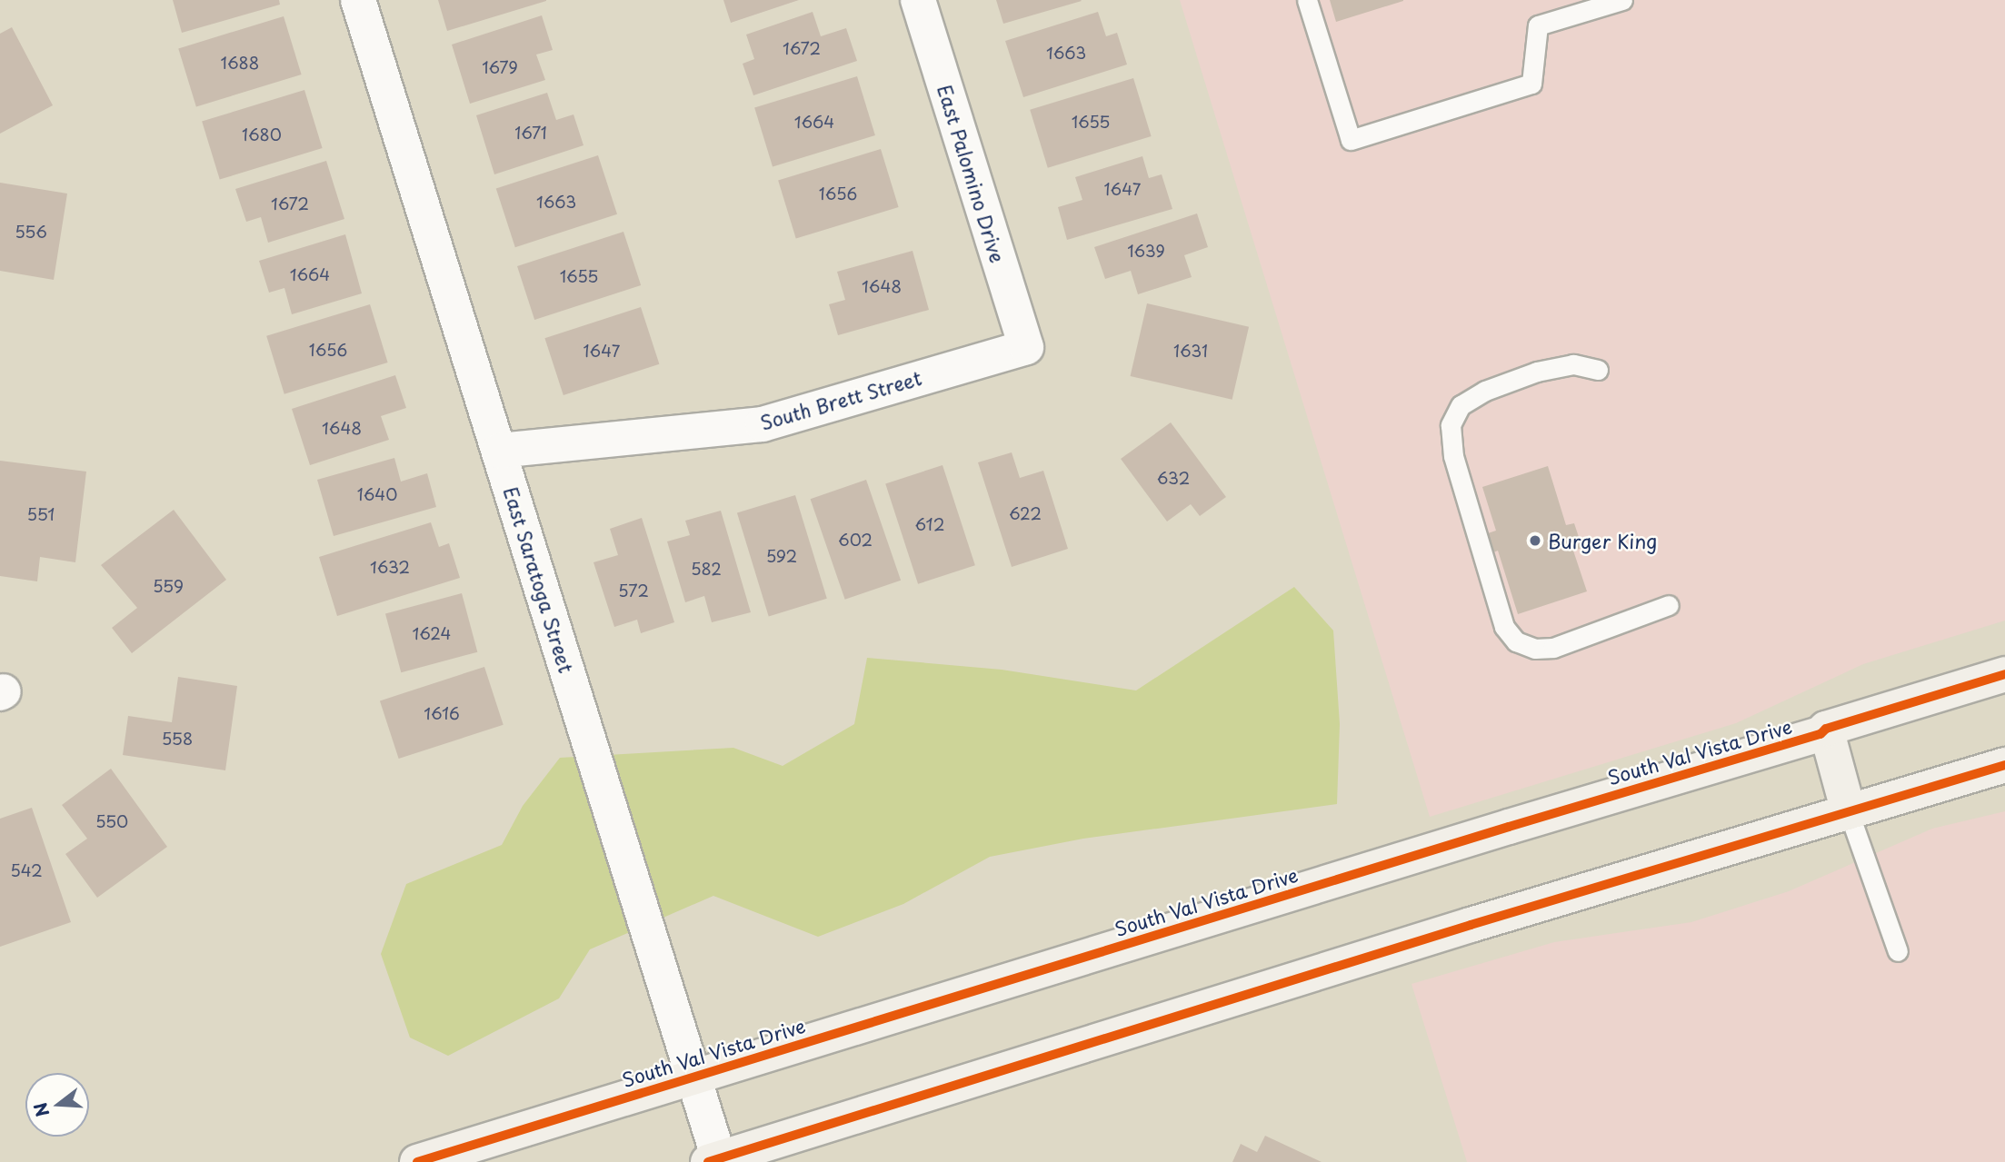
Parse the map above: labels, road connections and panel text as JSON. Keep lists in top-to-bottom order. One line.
{"streets":{"main road":["South Val Vista Drive"],"street":["East Palomino Drive","South Brett Street","East Saratoga Street"]},"crossings":[["East Palomino Drive","South Brett Street"],["South Brett Street","East Saratoga Street"],["East Saratoga Street","South Val Vista Drive"]],"places":["Burger King"],"house_numbers":["1672","1663","1688","1679","1664","1655","1671","1680","1647","1656","1663","1672","556","1639","1664","1655","1648","1656","1647","1631","1648","632","1640","622","551","612","602","592","1632","582","559","572","1624","1616","558","550","542"],"north":"left"}
